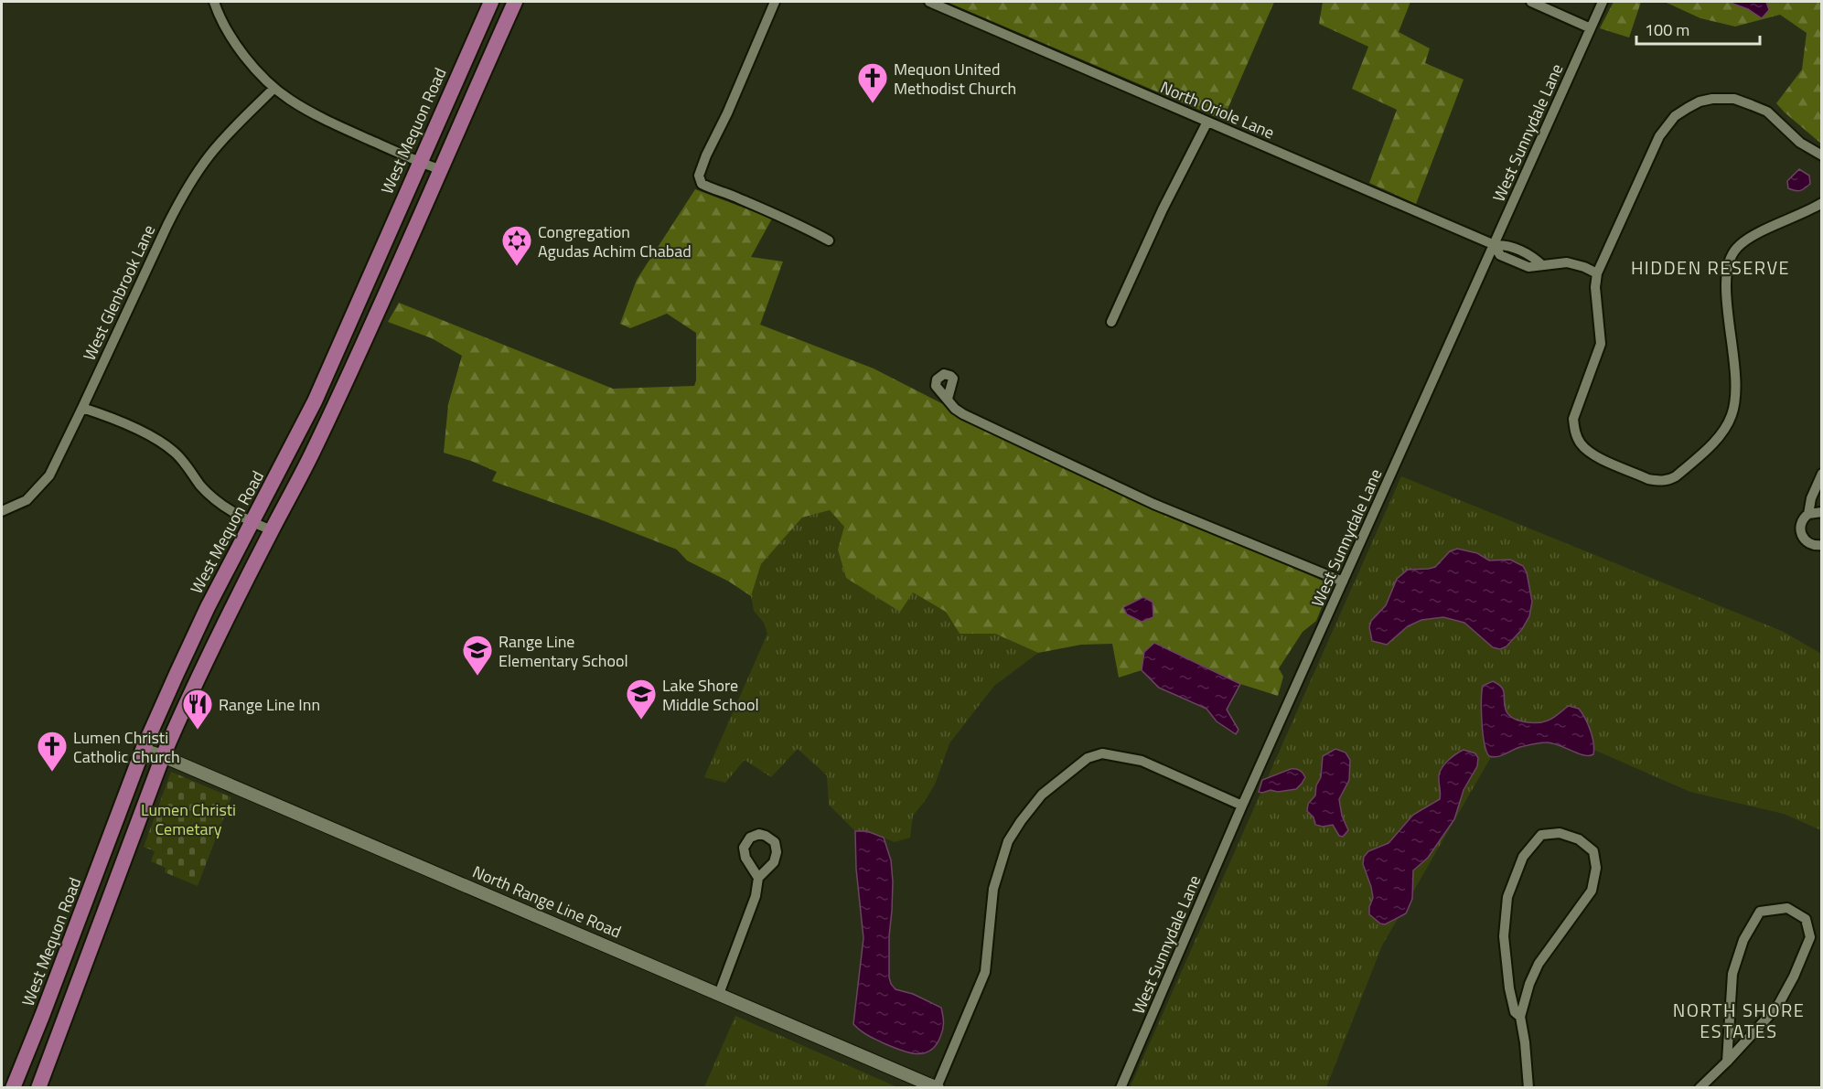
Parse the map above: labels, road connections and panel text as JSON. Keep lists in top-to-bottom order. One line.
{"streets":{"main road":["West Mequon Road"],"street":["North Oriole Lane","West Sunnydale Lane","West Glenbrook Lane","North Range Line Road"]},"crossings":[["North Oriole Lane","West Sunnydale Lane"],["West Mequon Road","North Range Line Road"]],"districts":["HIDDEN RESERVE","NORTH SHORE ESTATES"],"parks":["Lumen Christi Cemetary"],"places":{"church":["Mequon United Methodist Church","Lumen Christi Catholic Church"],"synagogue":["Congregation Agudas Achim Chabad"],"school or university":["Range Line Elementary School","Lake Shore Middle School"],"restaurant":["Range Line Inn"]},"scale_bar":"100 m"}
